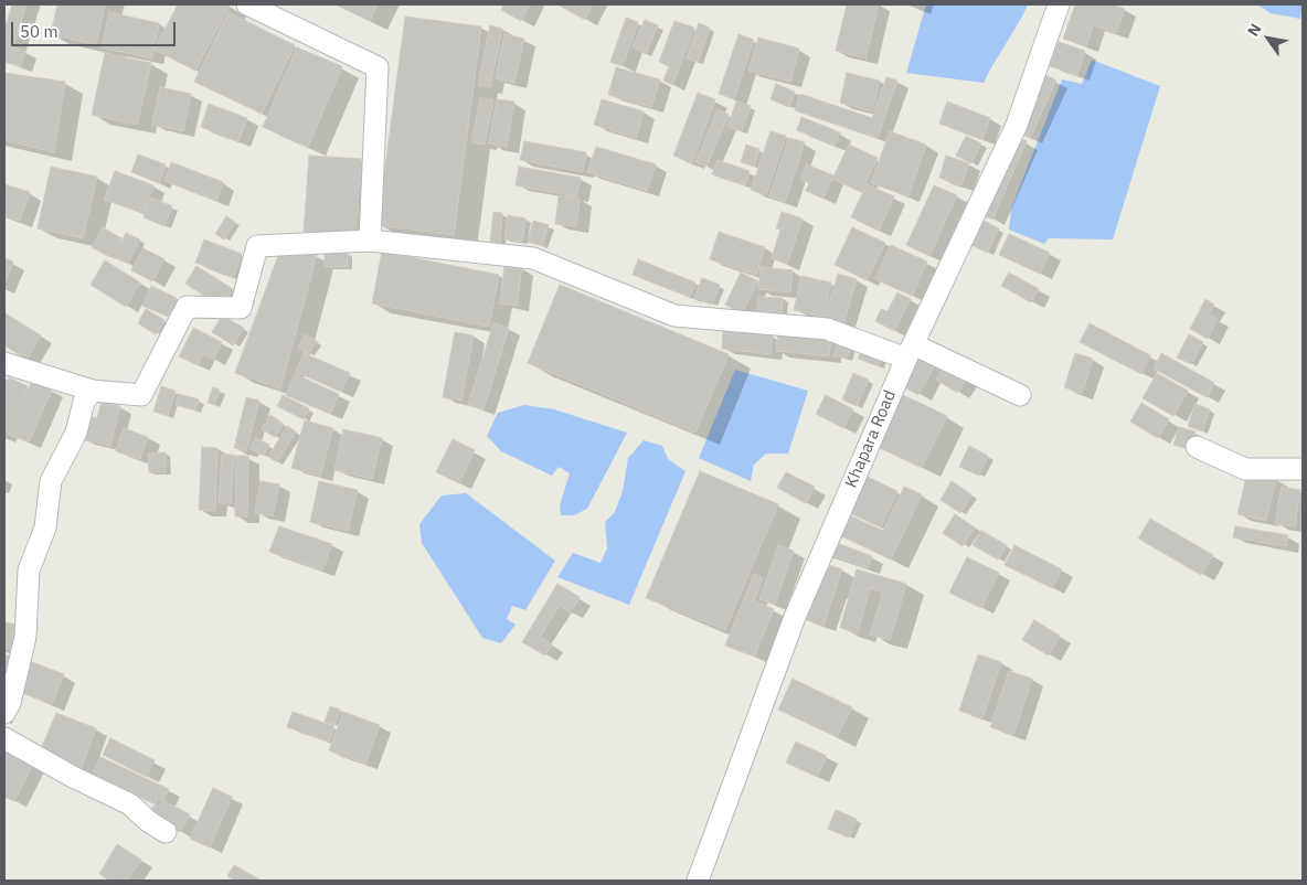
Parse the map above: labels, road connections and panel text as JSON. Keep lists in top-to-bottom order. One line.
{"streets":{"street":["Khapara Road"]},"scale_bar":"50 m","north":"top left"}
